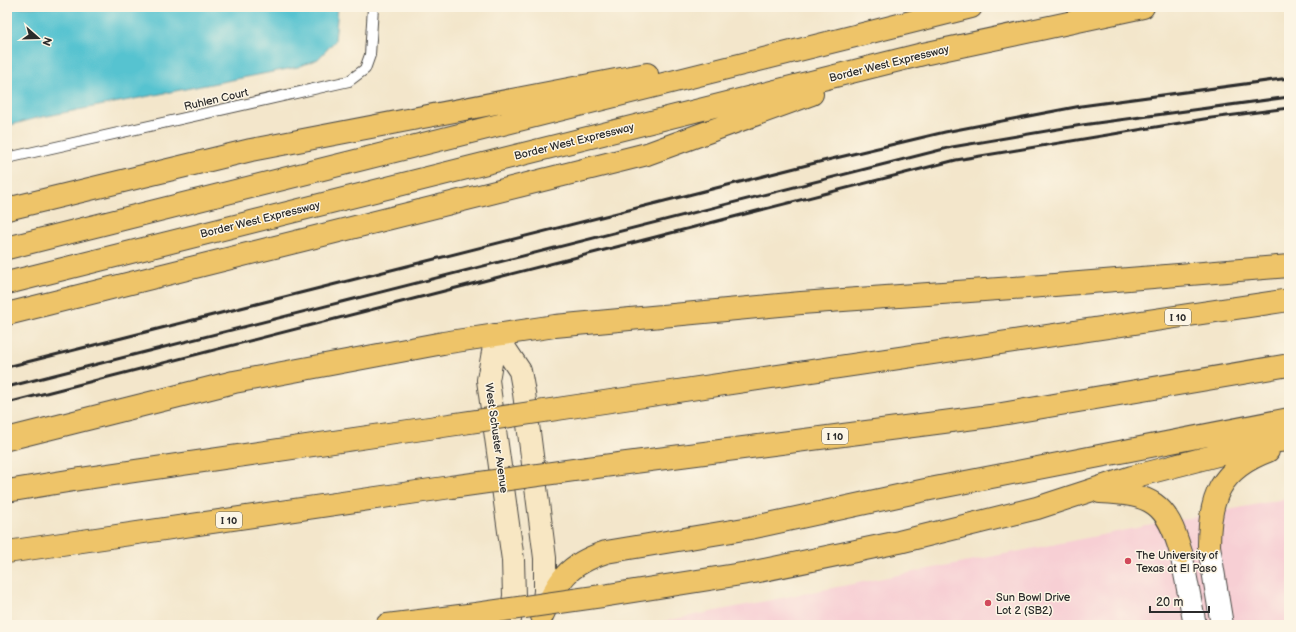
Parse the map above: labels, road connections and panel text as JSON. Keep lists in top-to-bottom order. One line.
{"streets":{"highway":["Border West Expressway","I 10"],"main road":["West Schuster Avenue"],"lane":["Ruhlen Court"]},"places":["The University of Texas at El Paso","Sun Bowl Drive Lot 2 (SB2)"],"scale_bar":"20 m","north":"right"}
